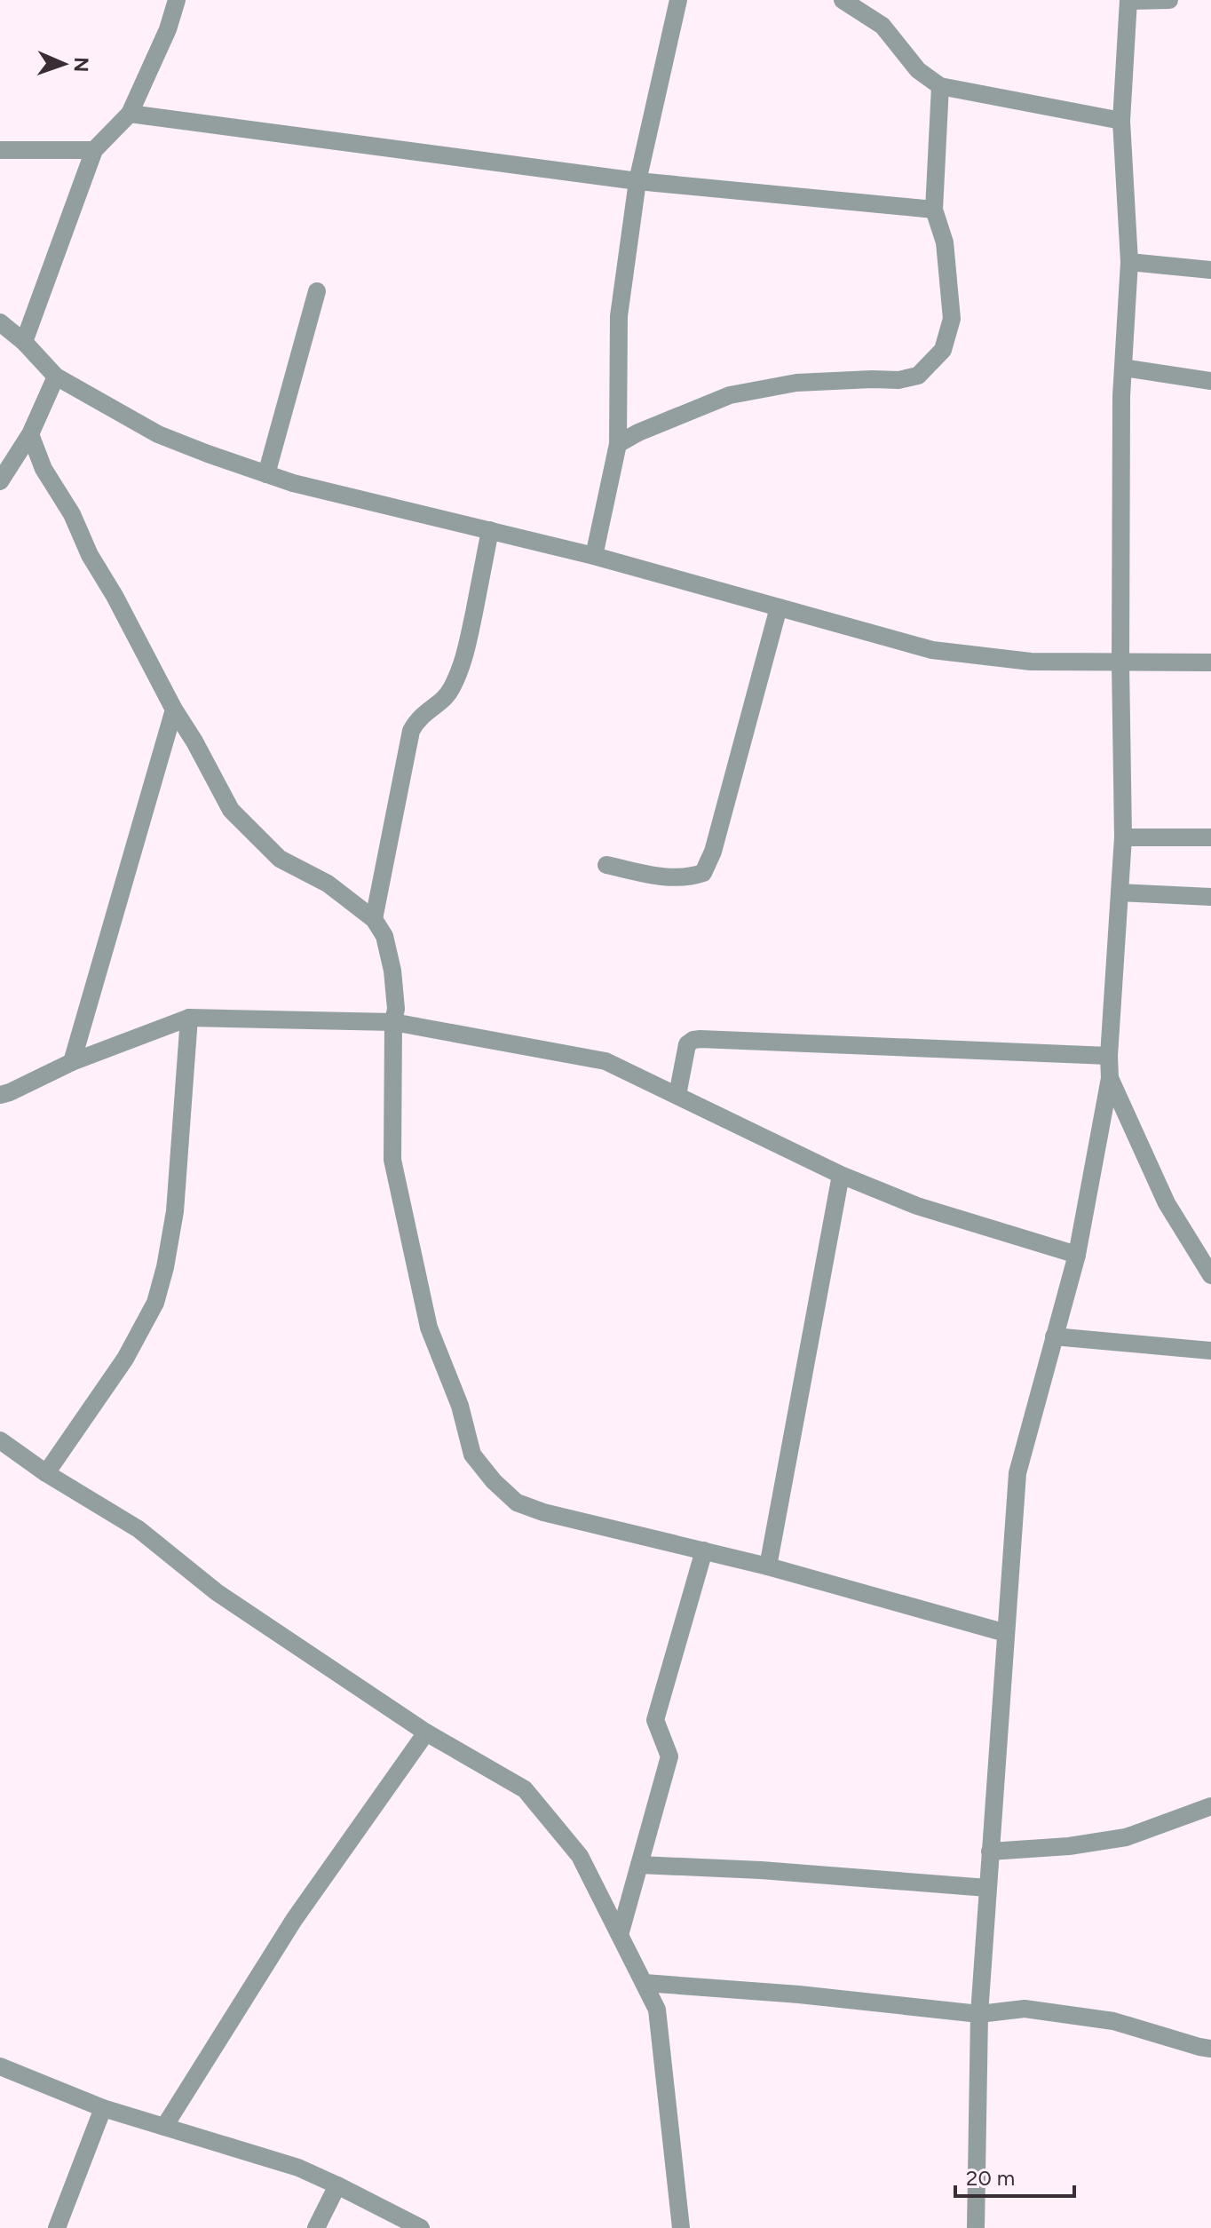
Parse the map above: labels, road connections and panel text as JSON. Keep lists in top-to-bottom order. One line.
{"scale_bar":"20 m","north":"right"}
